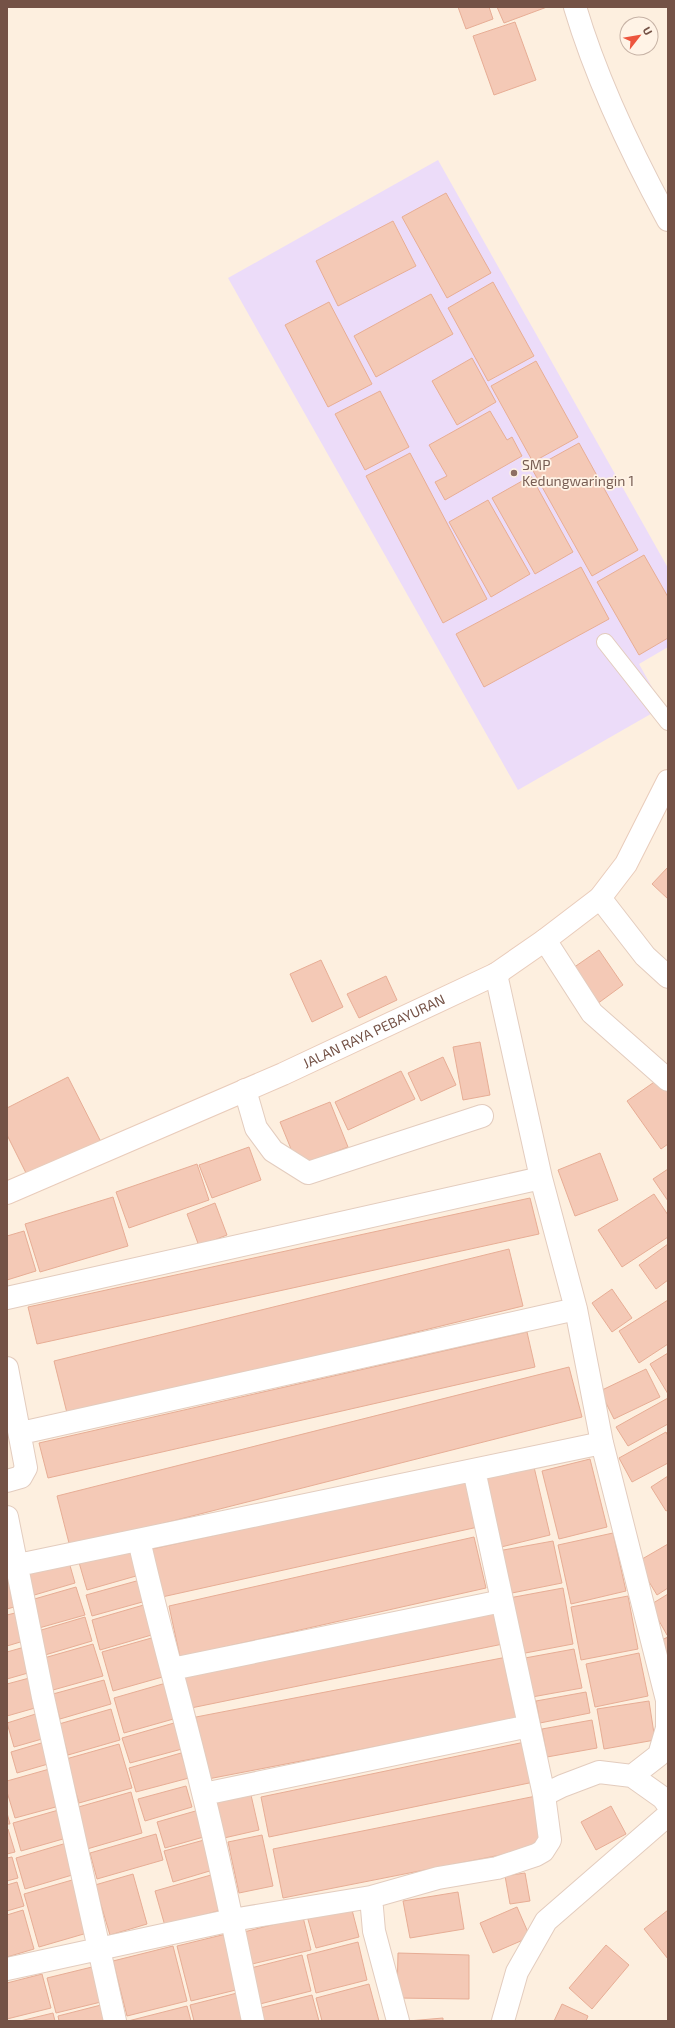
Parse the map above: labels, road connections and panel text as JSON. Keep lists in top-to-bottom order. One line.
{"streets":{"street":["JALAN RAYA PEBAYURAN"]},"places":["SMP Kedungwaringin 1"],"north":"top right"}
